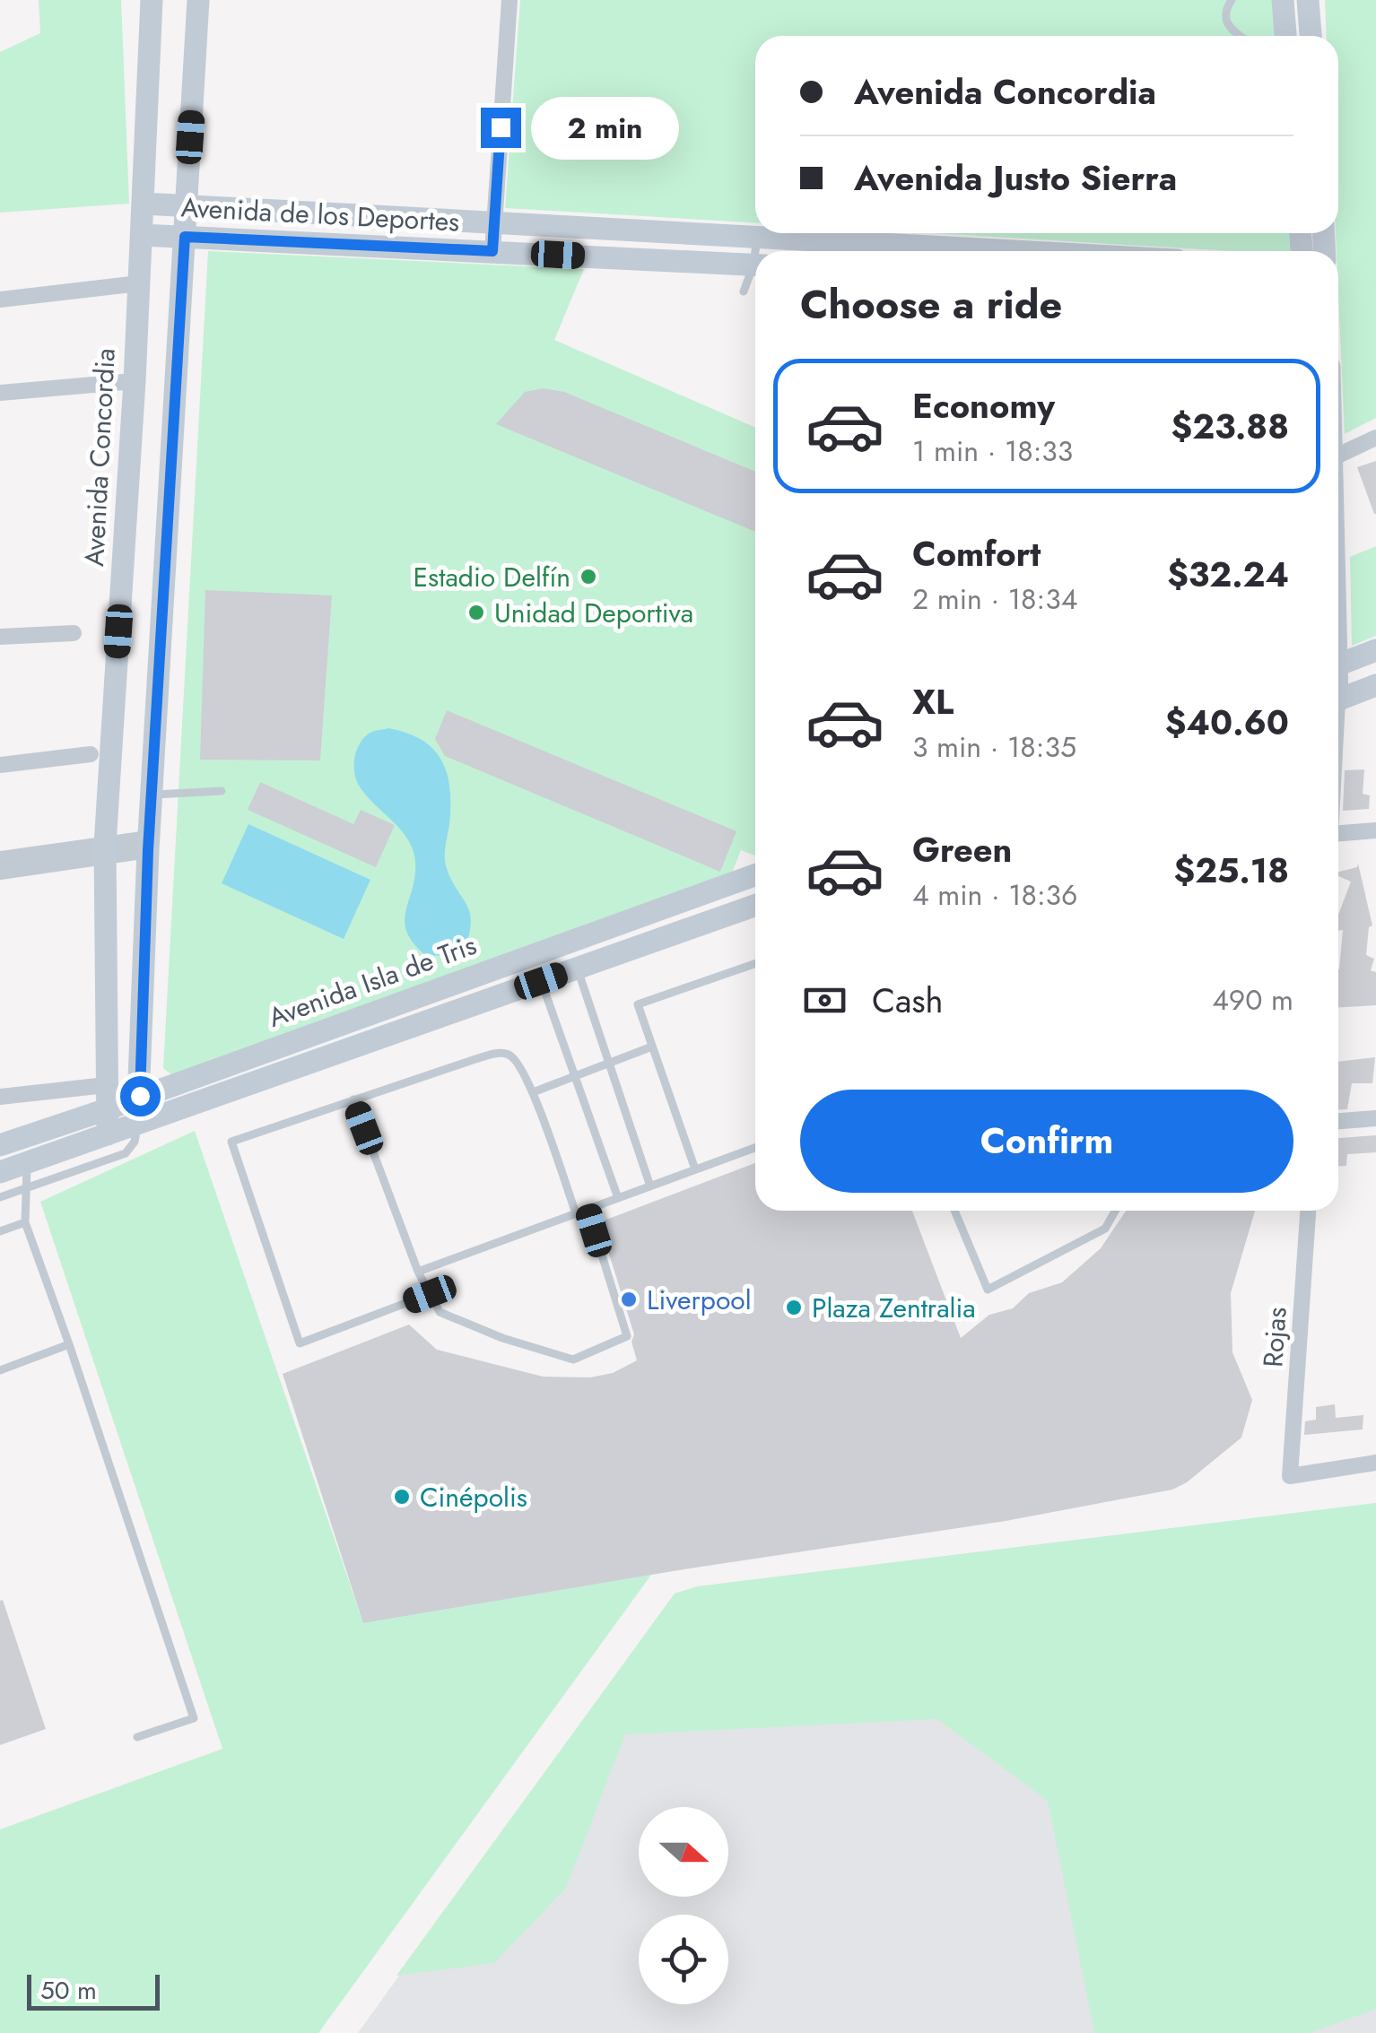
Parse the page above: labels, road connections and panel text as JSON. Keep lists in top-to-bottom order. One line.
{"streets":{"street":["Avenida de los Deportes","Avenida Concordia","Avenida Isla de Tris","Rojas"]},"crossings":[["Avenida de los Deportes","Avenida Concordia"],["Avenida Concordia","Avenida Isla de Tris"]],"places":["Estadio Delfín","Unidad Deportiva","Liverpool","Plaza Zentralia","Cinépolis"],"scale_bar":"50 m","north":"right","page":{"banner":["Avenida Concordia","Avenida Justo Sierra"],"bubble":"2 min","heading":"Choose a ride","list":[{"name":"Economy","note":"1 min · 18:33","value":"$23.88"},{"name":"Comfort","note":"2 min · 18:34","value":"$32.24"},{"name":"XL","note":"3 min · 18:35","value":"$40.60"},{"name":"Green","note":"4 min · 18:36","value":"$25.18"}],"pay":["Cash","490 m"],"buttons":"Confirm","scale":"50 m"}}
